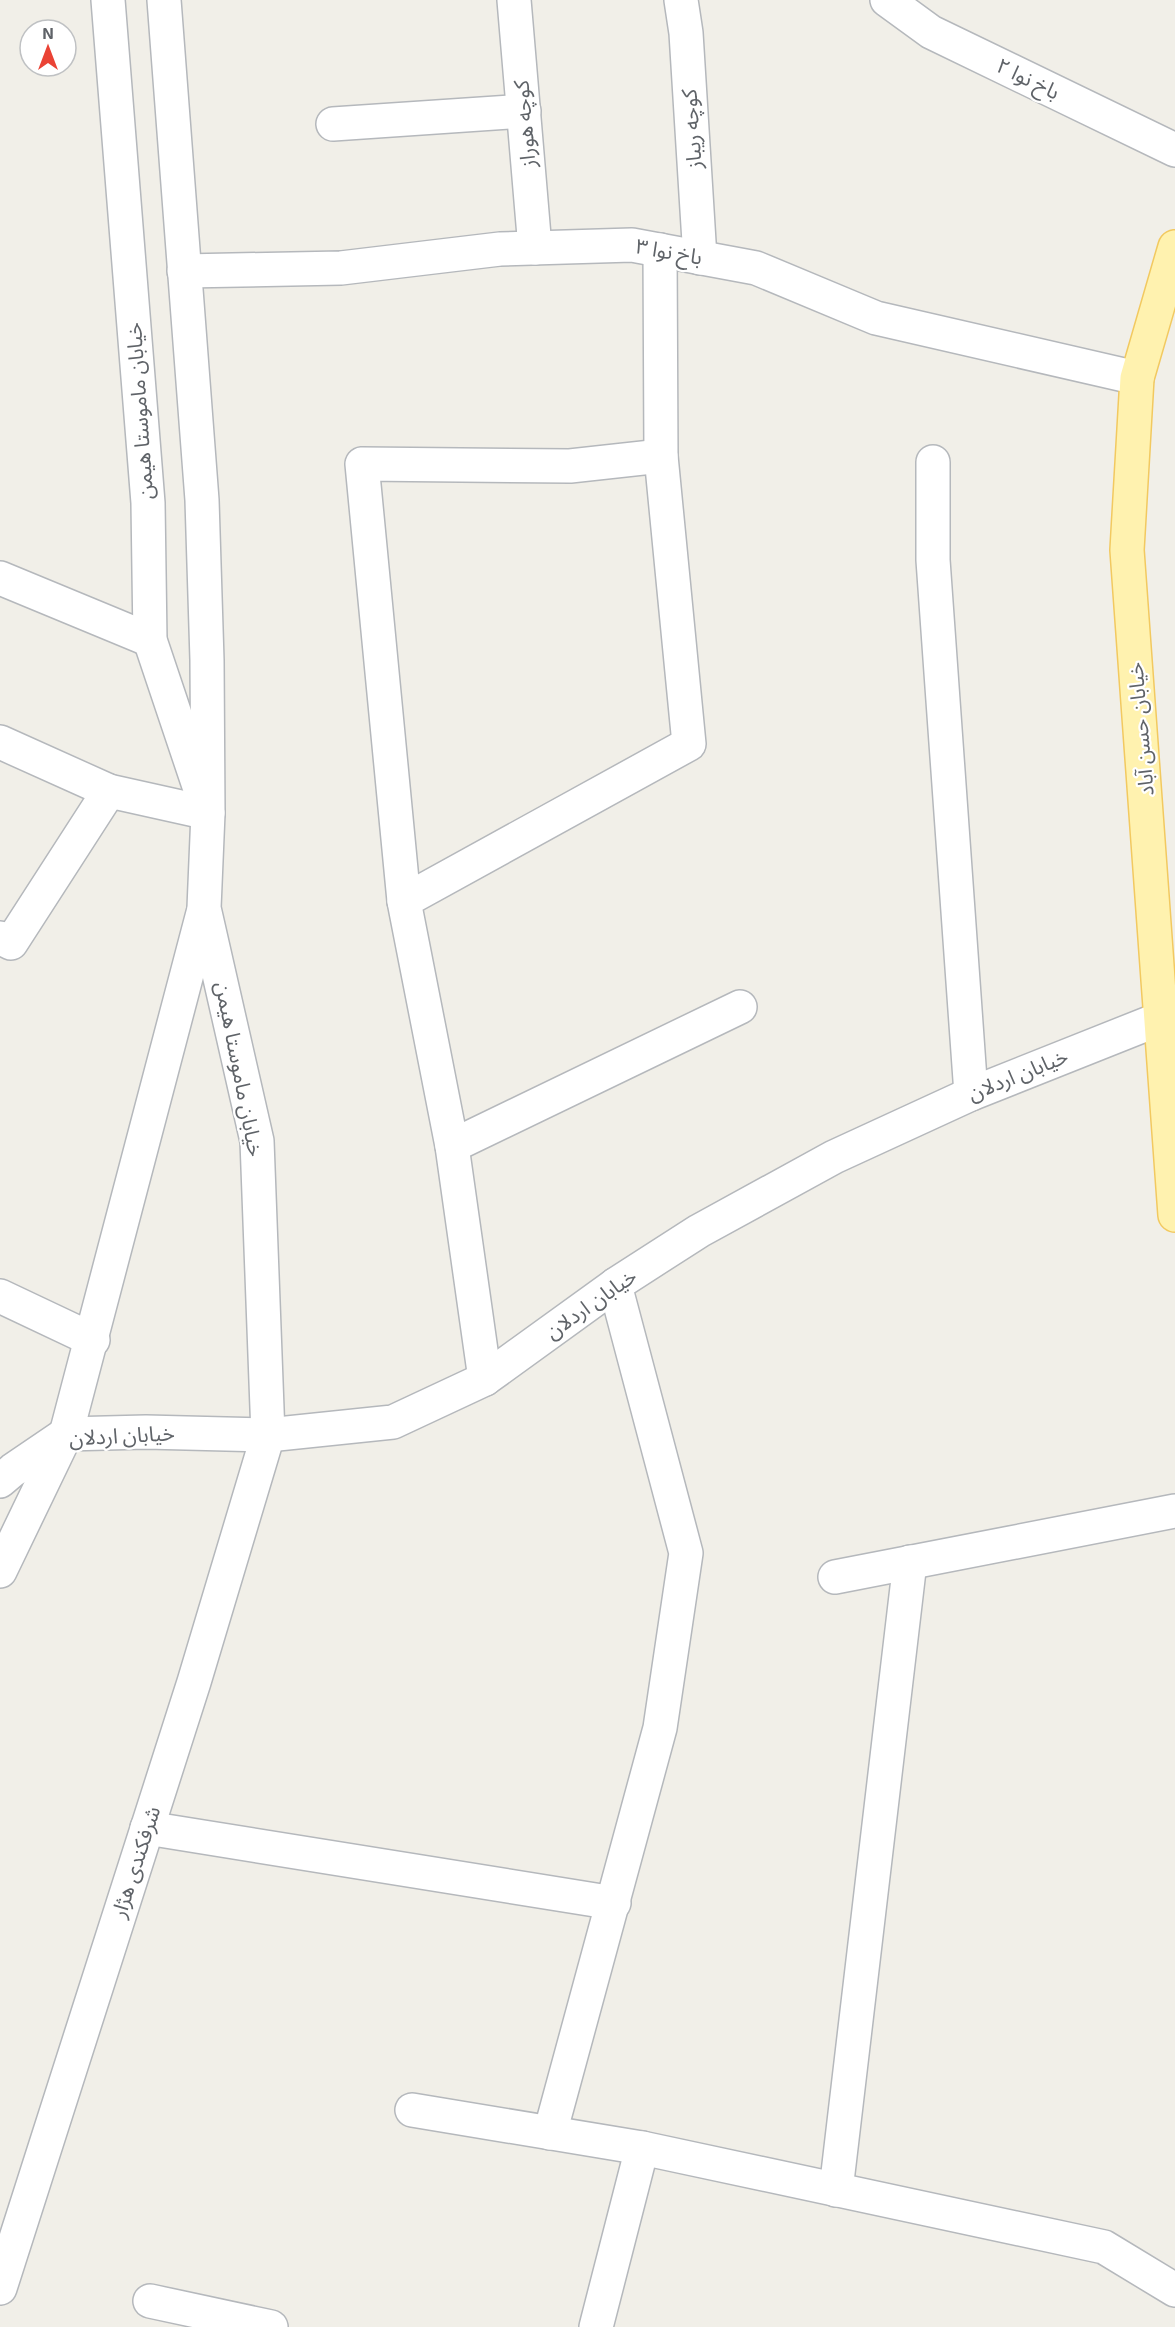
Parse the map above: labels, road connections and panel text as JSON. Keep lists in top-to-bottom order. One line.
{"streets":{"main road":["خیابان حسن آباد"],"street":["باخ نوا ۲","کوچه هوراز","کوچه ریباز","باخ نوا ۳","خیابان ماموستا هیمن","خیابان اردلان","شرفکندی هژار"]},"crossings":[["کوچه هوراز","باخ نوا ۳"],["کوچه ریباز","باخ نوا ۳"],["باخ نوا ۳","خیابان ماموستا هیمن"],["باخ نوا ۳","خیابان حسن آباد"],["خیابان ماموستا هیمن","خیابان اردلان"],["خیابان ماموستا هیمن","شرفکندی هژار"],["خیابان حسن آباد","خیابان اردلان"],["خیابان اردلان","شرفکندی هژار"]],"north":"top"}
